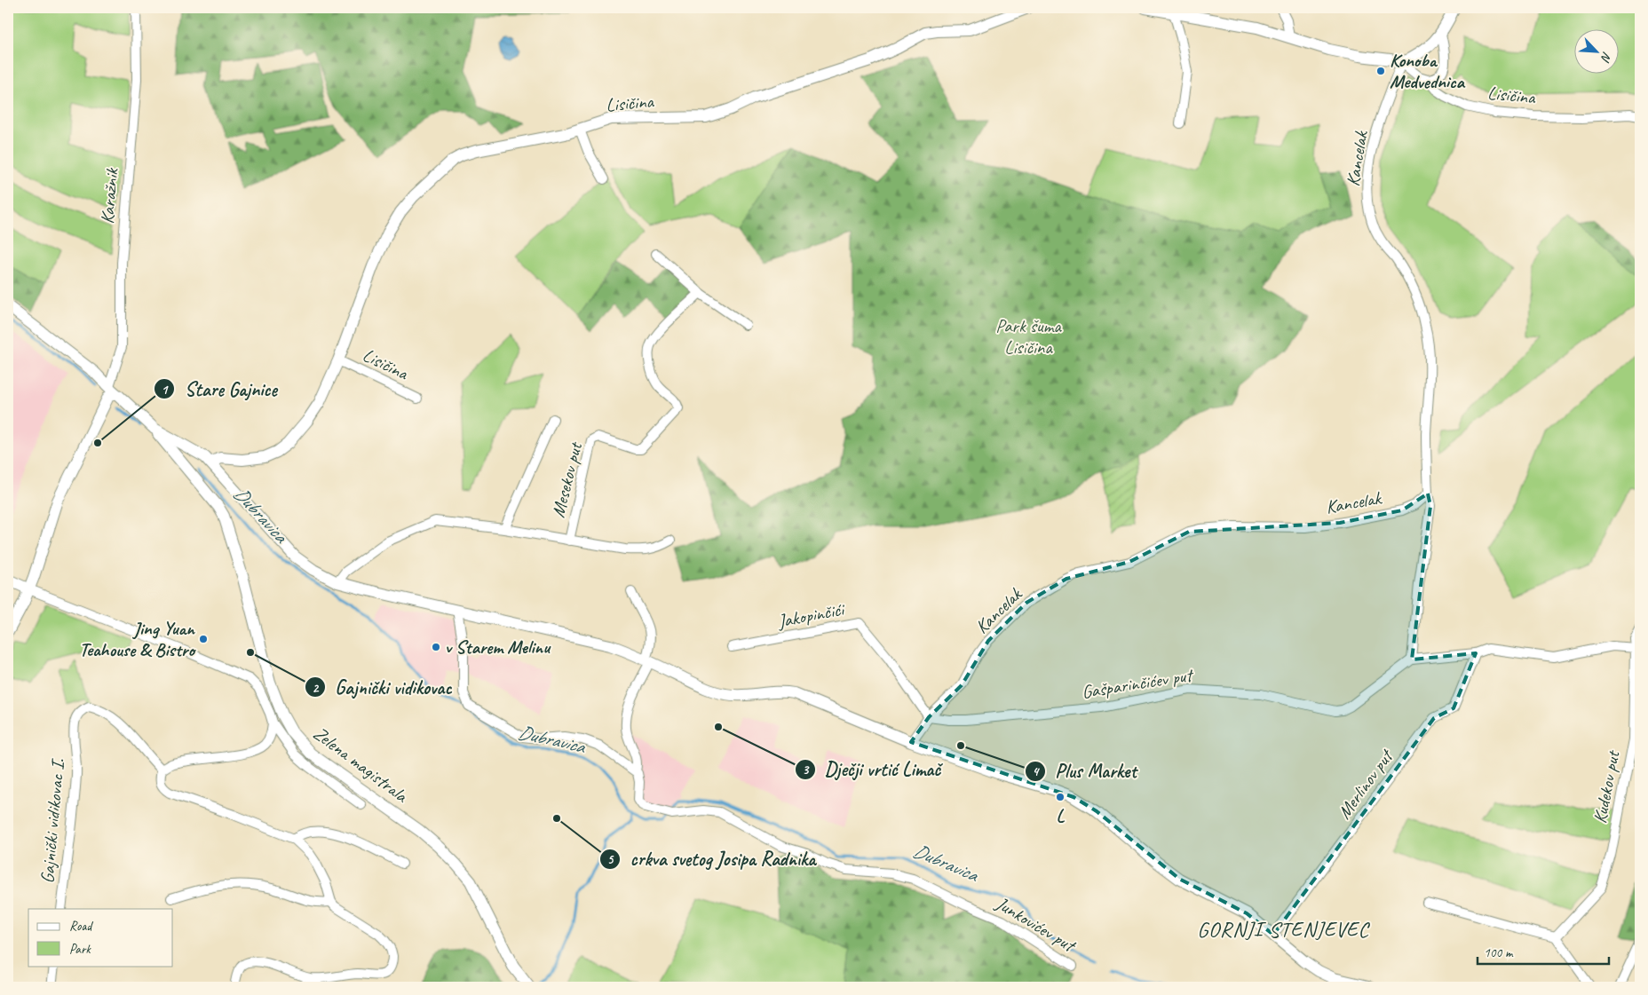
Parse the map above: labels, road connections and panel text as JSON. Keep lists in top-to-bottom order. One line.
{"streets":{"street":["Lisičina","Kancelak","Karažnik","Mesekov put","Jakopinčići","Gašparinčićev put","Zelena magistrala","Merlinov put","Kudekov put","Gajnički vidikovac I.","Junkovićev put"]},"crossings":[["Lisičina","Kancelak"],["Kancelak","Jakopinčići"],["Kancelak","Gašparinčićev put"],["Jakopinčići","Gašparinčićev put"]],"districts":["GORNJI STENJEVEC"],"water":["Dubravica"],"parks":["Park šuma Lisičina"],"places":["Konoba Medvednica","Stare Gajnice","Jing Yuan Teahouse & Bistro","v Starem Melinu","Gajnički vidikovac","Dječji vrtić Limač","Plus Market","L","crkva svetog Josipa Radnika"],"legend":["Road","Park"],"scale_bar":"100 m","north":"bottom right"}
